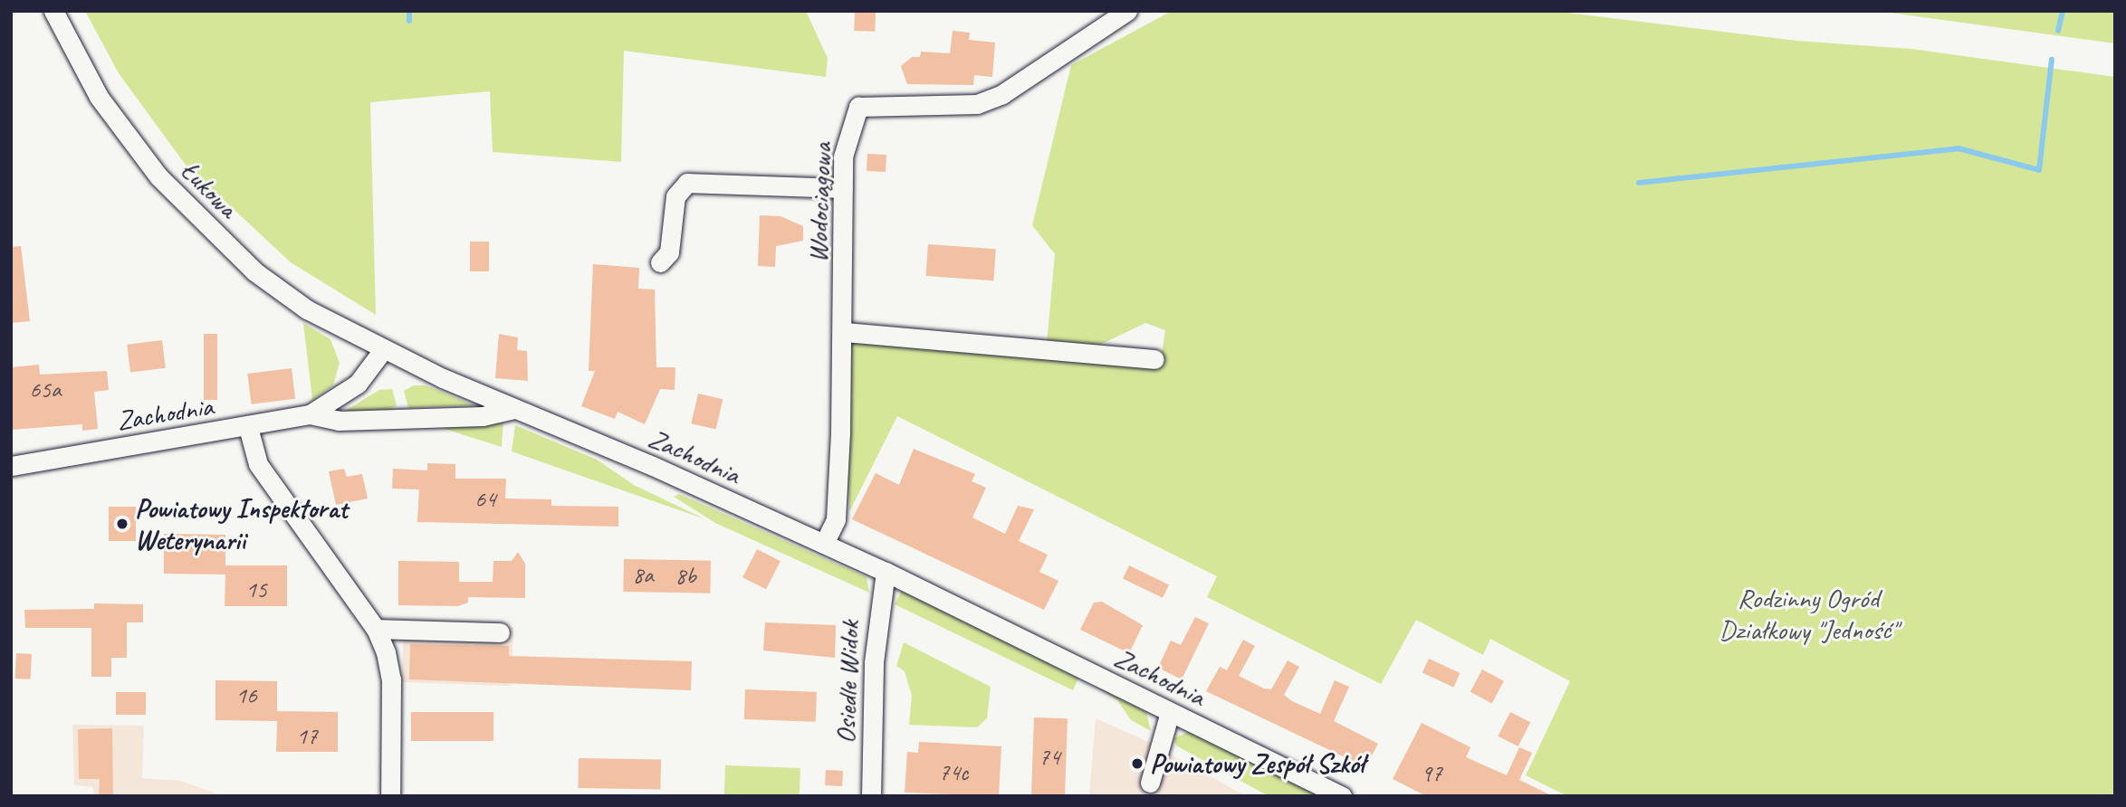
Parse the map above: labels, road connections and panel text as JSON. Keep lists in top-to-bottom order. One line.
{"streets":{"street":["Łukowa","Wodociągowa","Zachodnia","Osiedle Widok"]},"crossings":[["Łukowa","Zachodnia"],["Wodociągowa","Zachodnia"],["Zachodnia","Osiedle Widok"]],"parks":["Rodzinny Ogród Działkowy \"Jedność\""],"places":["Powiatowy Inspektorat Weterynarii","Powiatowy Zespół Szkół"],"house_numbers":["65a","64","8a","8b","15","16","17","74","74c","97"]}
